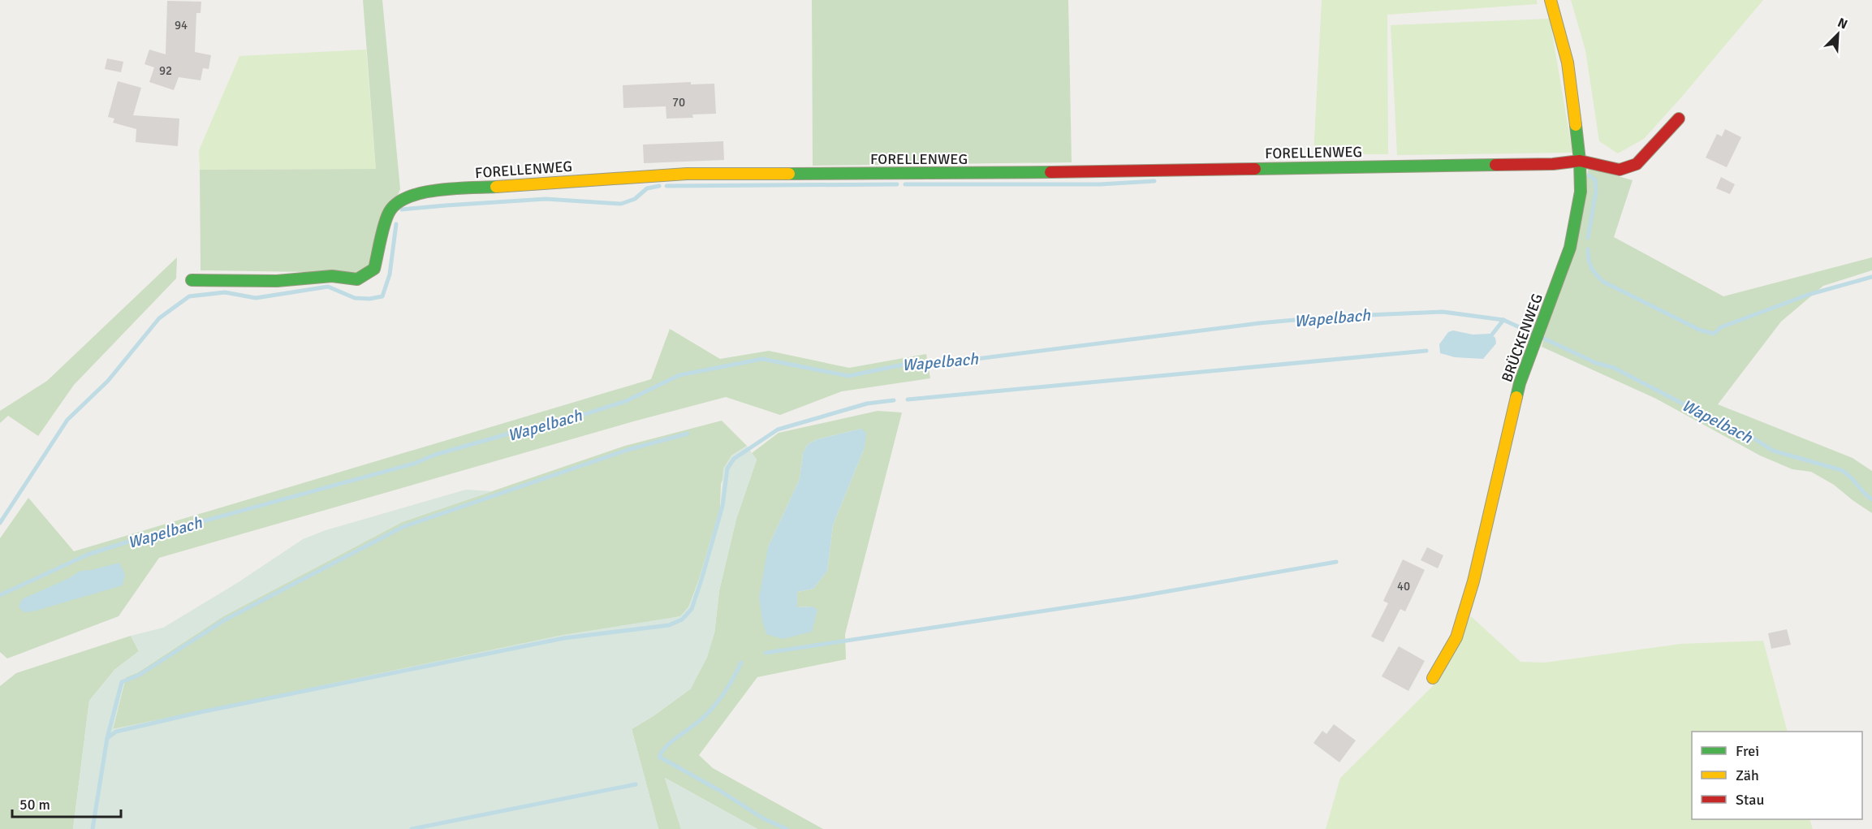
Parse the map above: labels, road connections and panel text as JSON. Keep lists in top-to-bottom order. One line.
{"streets":{"street":["FORELLENWEG","BRÜCKENWEG"]},"crossings":[["FORELLENWEG","BRÜCKENWEG"]],"water":["Wapelbach"],"house_numbers":["94","92","70","40"],"legend":["Frei","Zäh","Stau"],"scale_bar":"50 m","north":"top right"}
